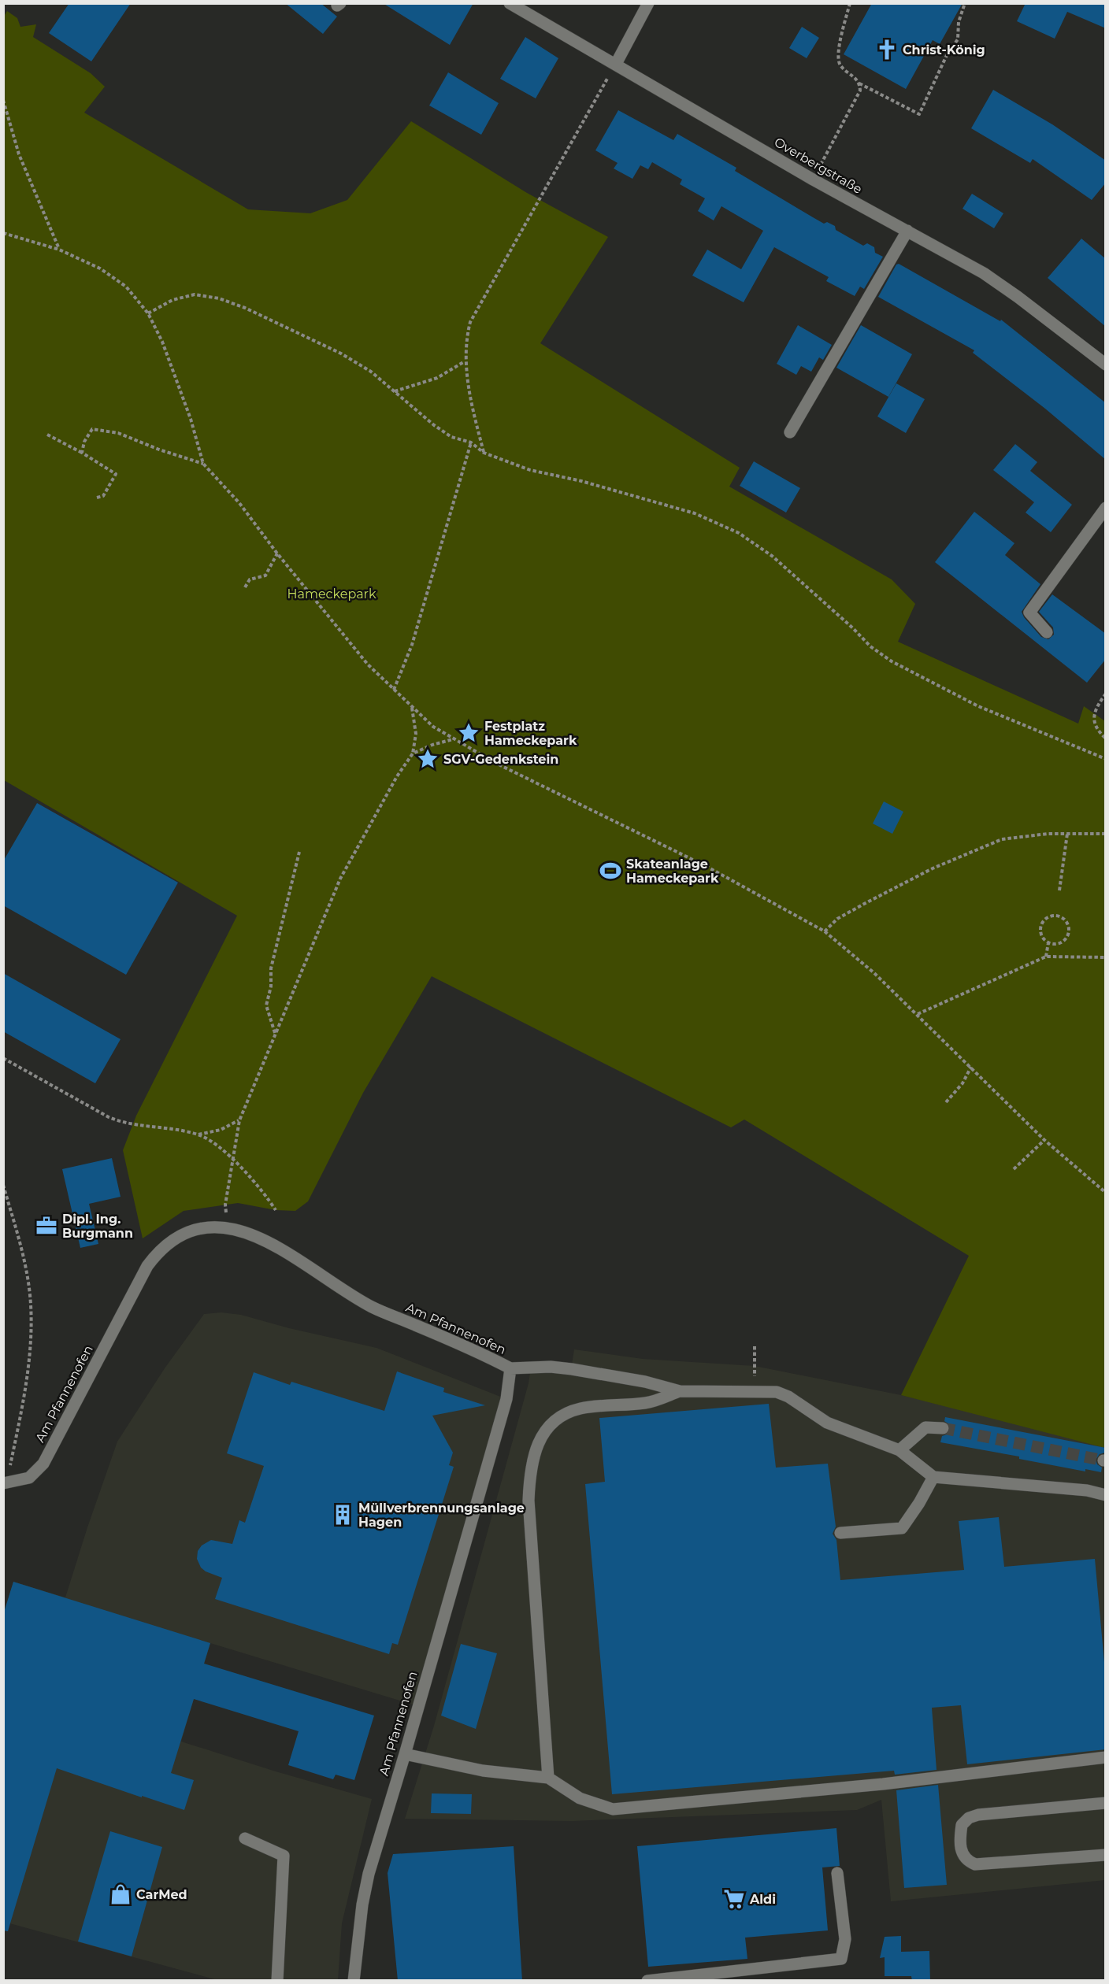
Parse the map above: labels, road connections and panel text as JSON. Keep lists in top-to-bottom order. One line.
{"streets":{"street":["Overbergstraße","Am Pfannenofen"]},"parks":["Hameckepark"],"places":{"church":["Christ-König"],"place":["Festplatz Hameckepark","SGV-Gedenkstein"],"sports":["Skateanlage Hameckepark"],"office":["Dipl. Ing. Burgmann"],"building":["Müllverbrennungsanlage Hagen"],"shop":["CarMed"],"supermarket":["Aldi"]}}
